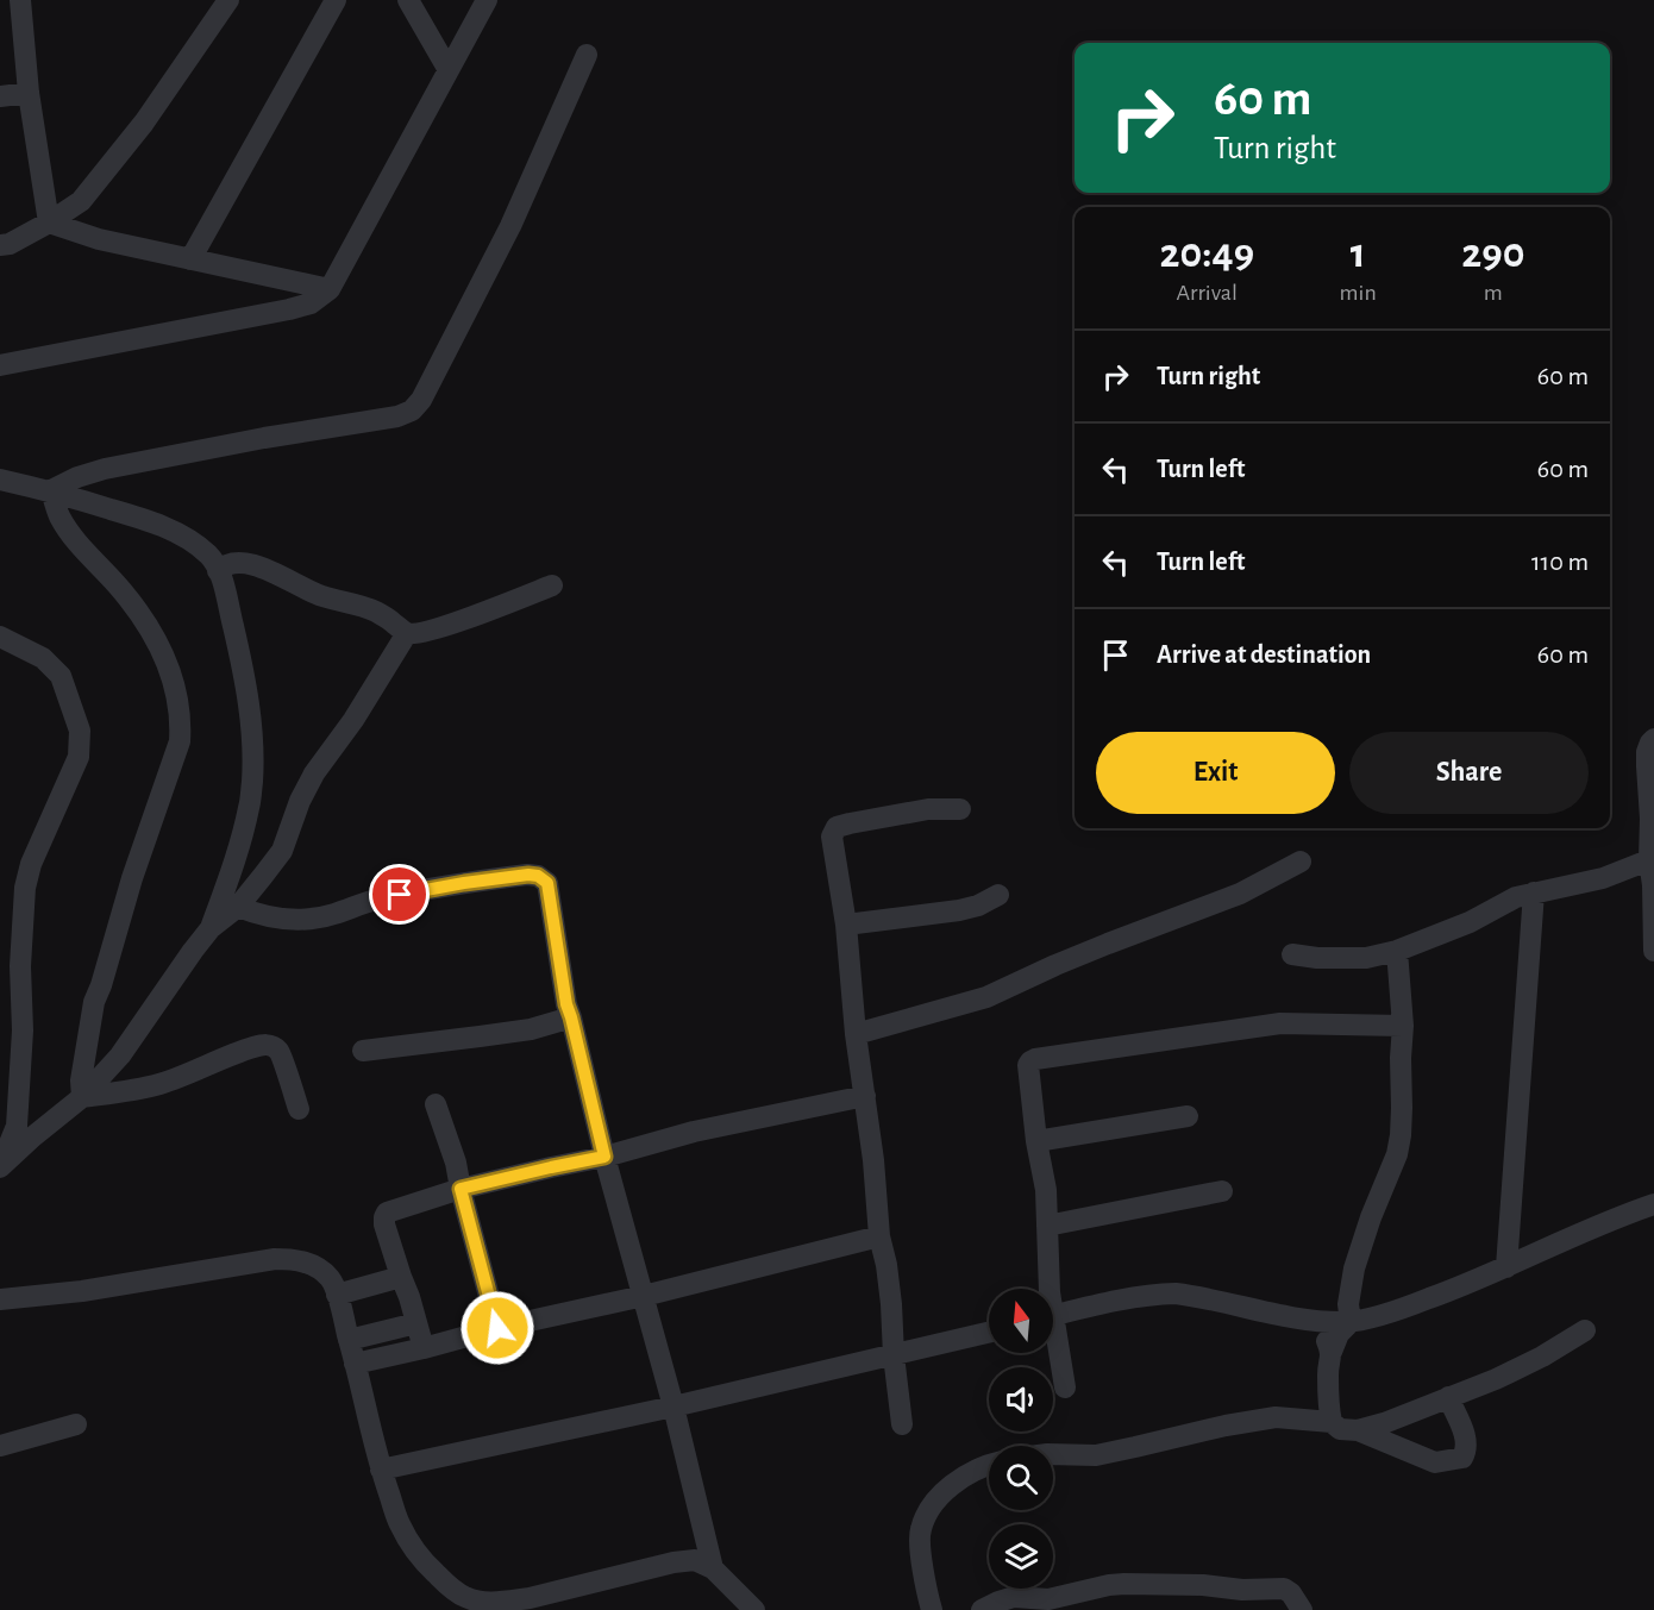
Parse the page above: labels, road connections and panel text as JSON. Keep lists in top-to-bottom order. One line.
{"north":"top","page":{"turn":["60 m","Turn right"],"eta":["20:49","Arrival","1","min","290","m"],"list":[{"name":"Turn right","value":"60 m"},{"name":"Turn left","value":"60 m"},{"name":"Turn left","value":"110 m"},{"name":"Arrive at destination","value":"60 m"}],"buttons":["Exit","Share"]}}
